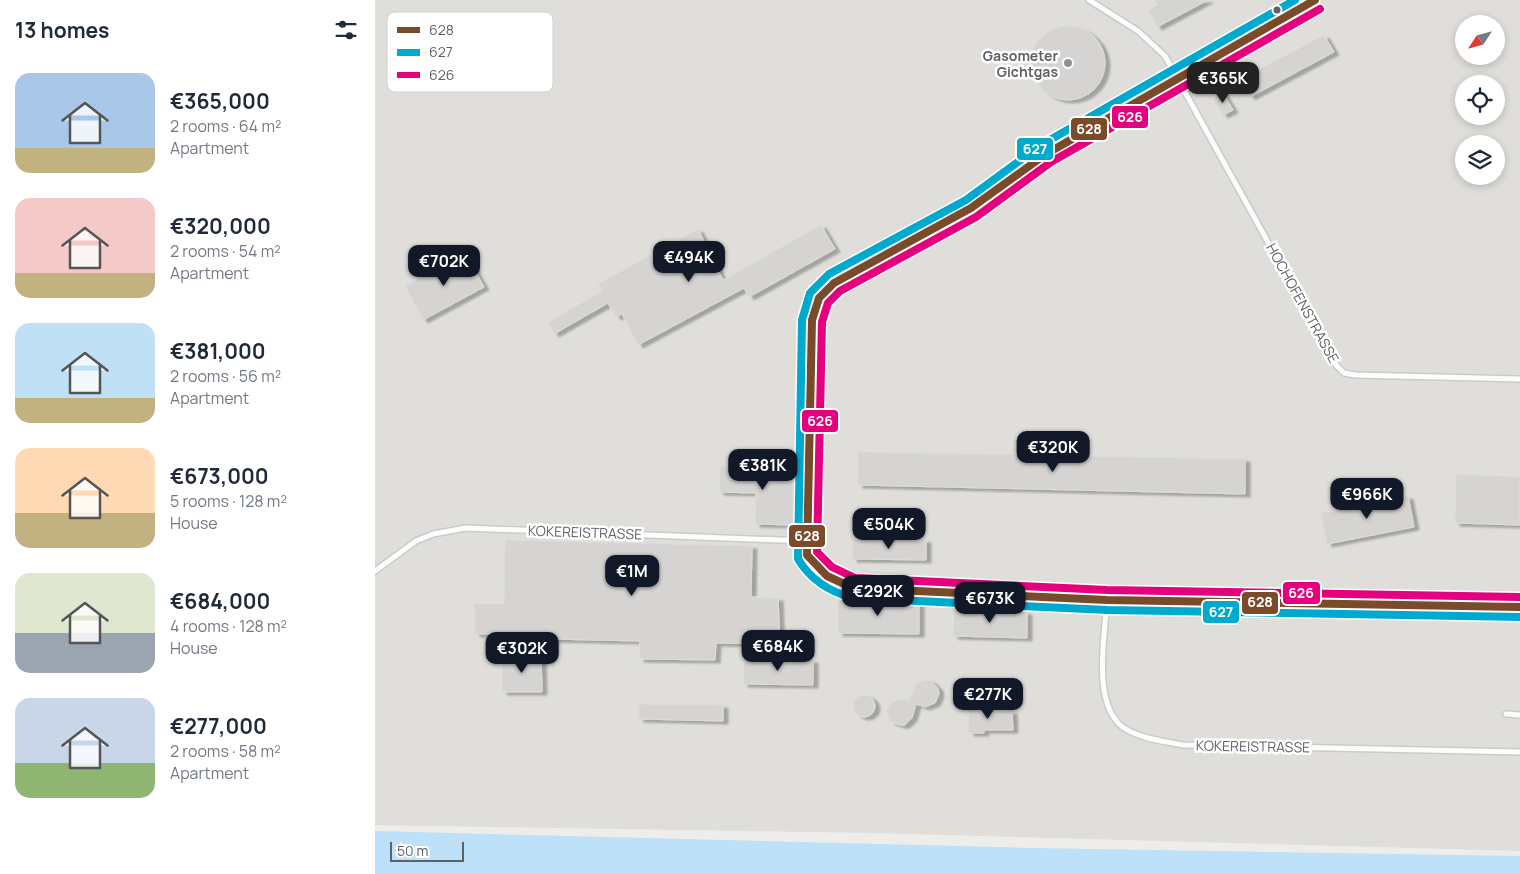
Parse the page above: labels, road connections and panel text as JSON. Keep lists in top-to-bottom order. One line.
{"streets":{"lane":["HOCHOFENSTRASSE","KOKEREISTRASSE"]},"places":["Gasometer Gichtgas"],"lines":["transit line 628","transit line 627","transit line 626"],"legend":["628","627","626"],"scale_bar":"50 m","north":"bottom left","page":{"heading":"13 homes","list":[{"name":"€365,000","note":"2 rooms · 64 m² · Apartment"},{"name":"€320,000","note":"2 rooms · 54 m² · Apartment"},{"name":"€381,000","note":"2 rooms · 56 m² · Apartment"},{"name":"€673,000","note":"5 rooms · 128 m² · House"},{"name":"€684,000","note":"4 rooms · 128 m² · House"},{"name":"€277,000","note":"2 rooms · 58 m² · Apartment"}],"price":["€365K","€494K","€702K","€320K","€381K","€966K","€504K","€1M","€292K","€673K","€684K","€302K","€277K"],"scale":"50 m"}}
